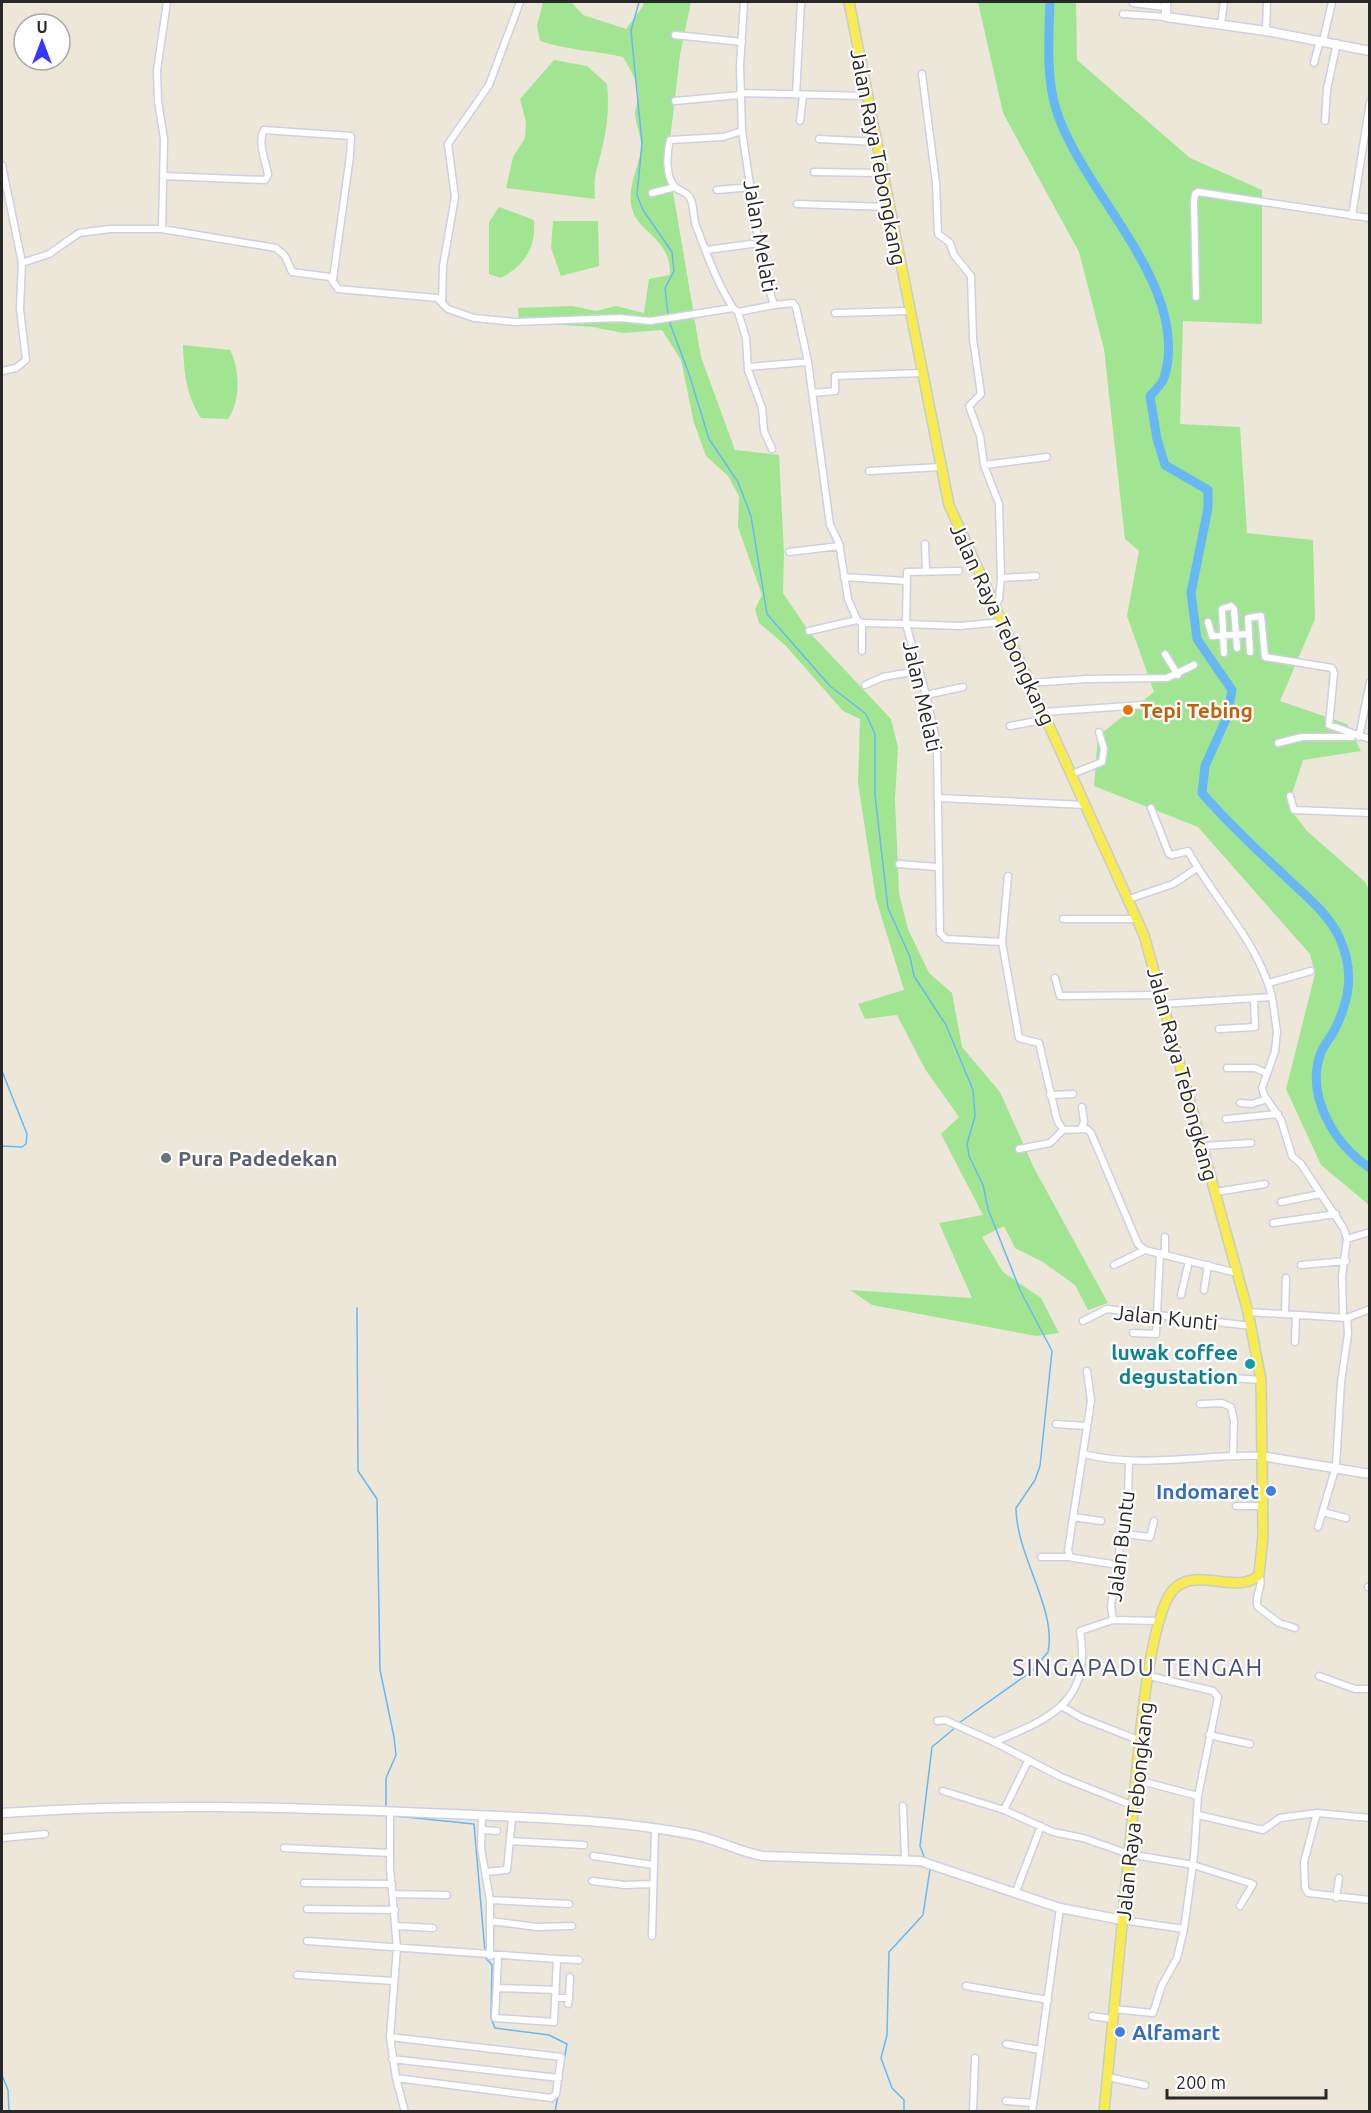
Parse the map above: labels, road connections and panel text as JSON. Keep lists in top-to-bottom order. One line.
{"streets":{"main road":["Jalan Raya Tebongkang"],"street":["Jalan Melati","Jalan Kunti","Jalan Buntu"]},"crossings":[["Jalan Raya Tebongkang","Jalan Kunti"],["Jalan Raya Tebongkang","Jalan Buntu"]],"districts":["SINGAPADU TENGAH"],"places":["Tepi Tebing","Pura Padedekan","luwak coffee degustation","Indomaret","Alfamart"],"scale_bar":"200 m","north":"top"}
